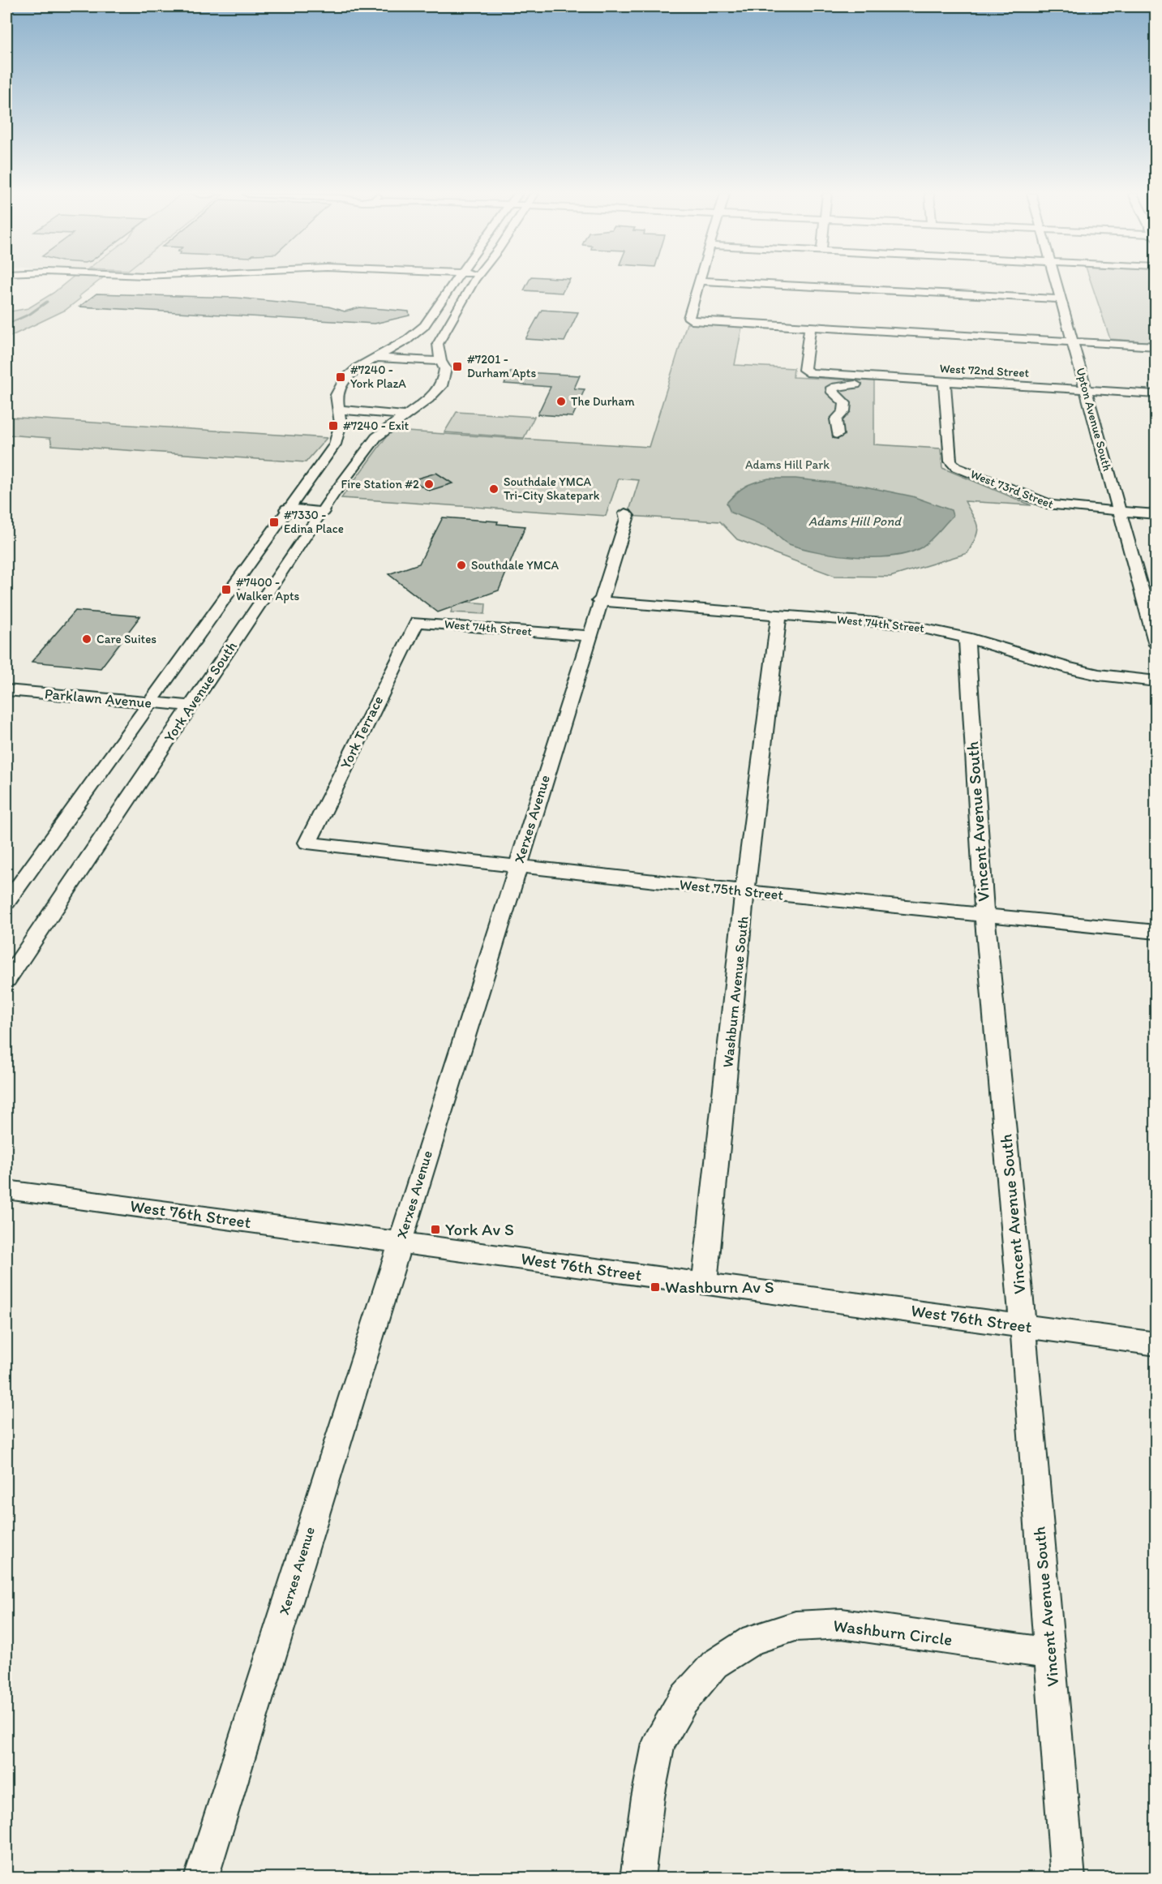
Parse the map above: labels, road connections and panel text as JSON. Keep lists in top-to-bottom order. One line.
{"streets":{"street":["West 72nd Street","Upton Avenue South","West 73rd Street","West 74th Street","York Avenue South","Parklawn Avenue","York Terrace","Xerxes Avenue","Vincent Avenue South","West 75th Street","Washburn Avenue South","West 76th Street","Washburn Circle"]},"crossings":[["West 72nd Street","Upton Avenue South"],["West 72nd Street","West 73rd Street"],["Upton Avenue South","West 73rd Street"],["West 74th Street","York Terrace"],["West 74th Street","Xerxes Avenue"],["West 74th Street","Vincent Avenue South"],["West 74th Street","Washburn Avenue South"],["York Avenue South","Parklawn Avenue"],["York Terrace","West 75th Street"],["Xerxes Avenue","West 75th Street"],["Xerxes Avenue","West 76th Street"],["Vincent Avenue South","West 75th Street"],["Vincent Avenue South","West 76th Street"],["Vincent Avenue South","Washburn Circle"],["West 75th Street","Washburn Avenue South"],["Washburn Avenue South","West 76th Street"]],"water":["Adams Hill Pond"],"parks":["Adams Hill Park"],"places":{"transit":["#7201 - Durham Apts","#7240 - York PlazA","#7240 - Exit","#7330 - Edina Place","#7400 - Walker Apts","York Av S","Washburn Av S"],"other":["The Durham","Fire Station #2","Southdale YMCA Tri-City Skatepark","Southdale YMCA","Care Suites"]}}
